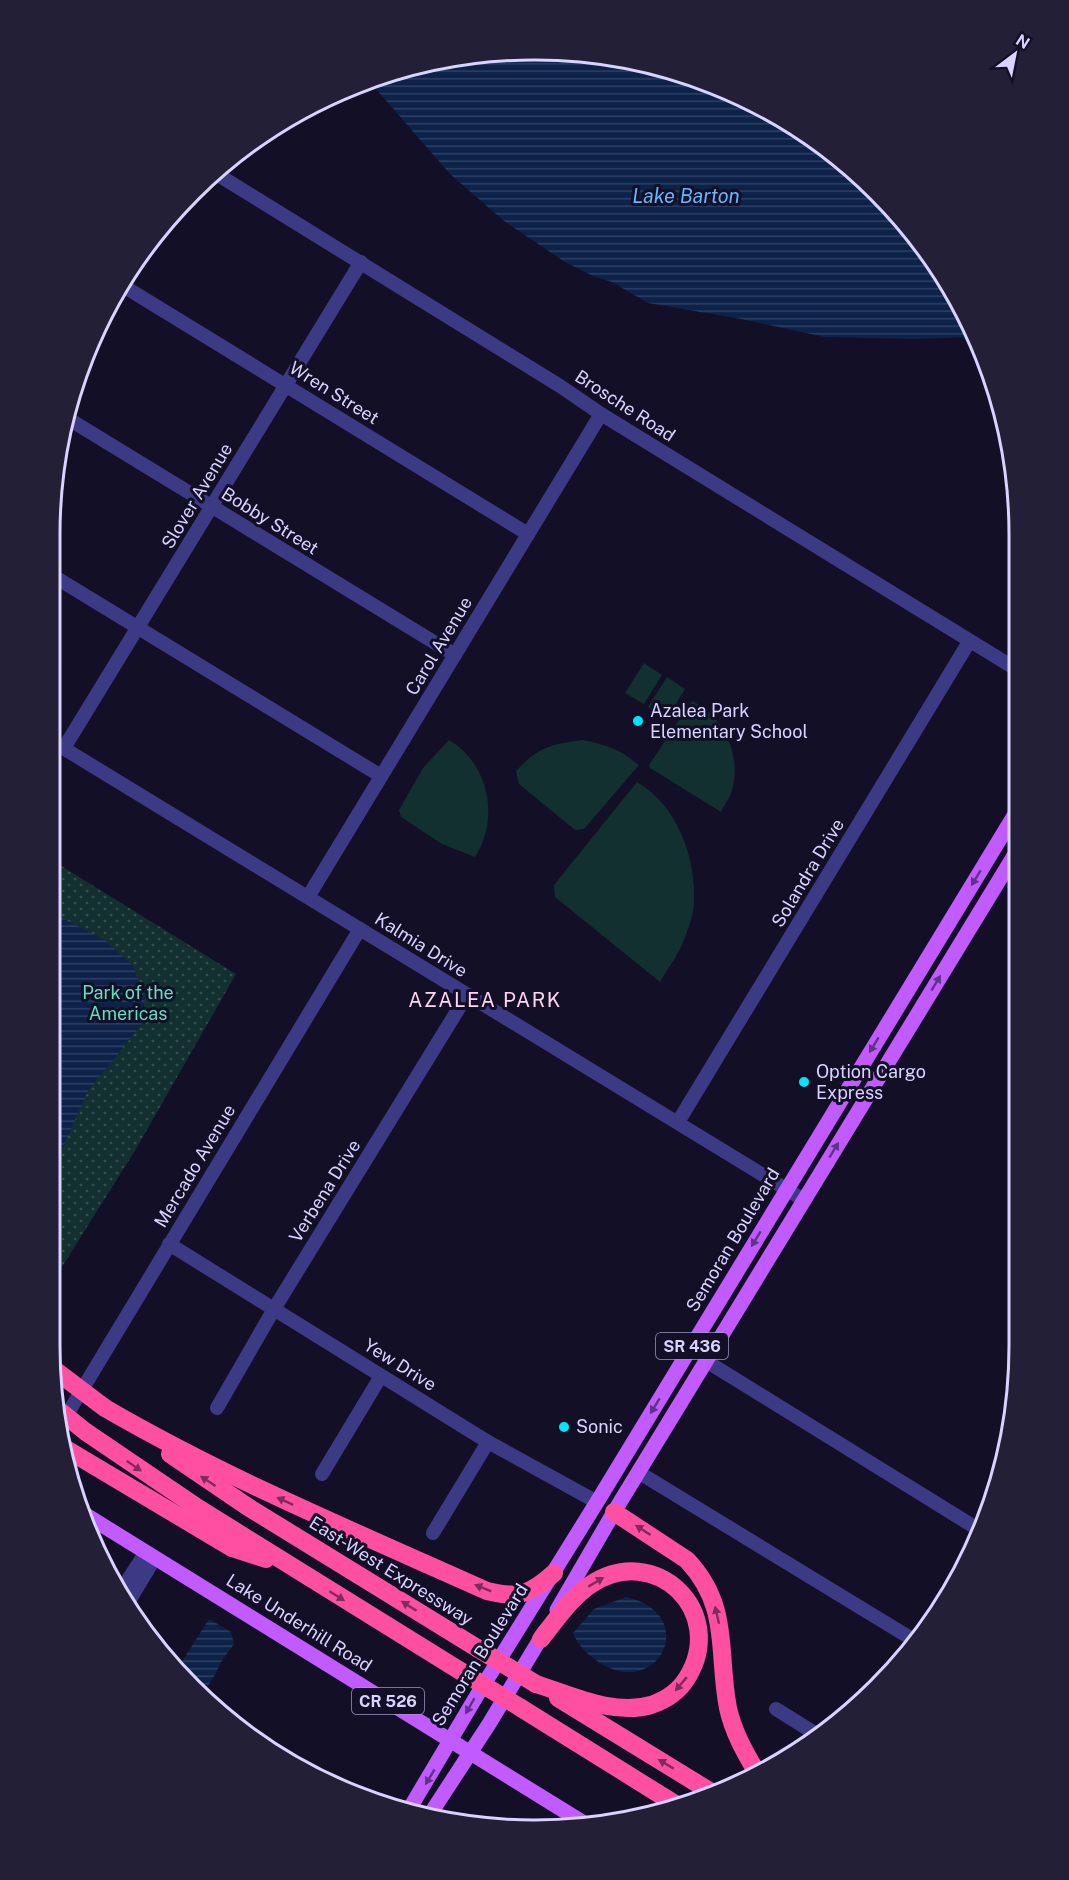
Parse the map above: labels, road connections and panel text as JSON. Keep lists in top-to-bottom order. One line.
{"streets":{"highway":["East-West Expressway"],"main road":["Semoran Boulevard","SR 436","Yew Drive","Lake Underhill Road","CR 526"],"street":["Wren Street","Brosche Road","Slover Avenue","Bobby Street","Carol Avenue","Solandra Drive","Kalmia Drive","Mercado Avenue","Verbena Drive"]},"crossings":[["Wren Street","Slover Avenue"],["Wren Street","Carol Avenue"],["Brosche Road","Slover Avenue"],["Brosche Road","Carol Avenue"],["Brosche Road","Solandra Drive"],["Slover Avenue","Bobby Street"],["Slover Avenue","Kalmia Drive"],["Bobby Street","Carol Avenue"],["Carol Avenue","Kalmia Drive"],["Solandra Drive","Kalmia Drive"],["Kalmia Drive","Mercado Avenue"],["Kalmia Drive","Verbena Drive"],["Kalmia Drive","Semoran Boulevard"],["Kalmia Drive","SR 436"],["Mercado Avenue","Yew Drive"],["Verbena Drive","Yew Drive"],["Semoran Boulevard","Yew Drive"],["Semoran Boulevard","Lake Underhill Road"],["SR 436","Yew Drive"],["SR 436","Lake Underhill Road"]],"districts":["AZALEA PARK"],"water":["Lake Barton"],"parks":["Park of the Americas"],"places":["Azalea Park Elementary School","Option Cargo Express","Sonic"],"north":"top right"}
